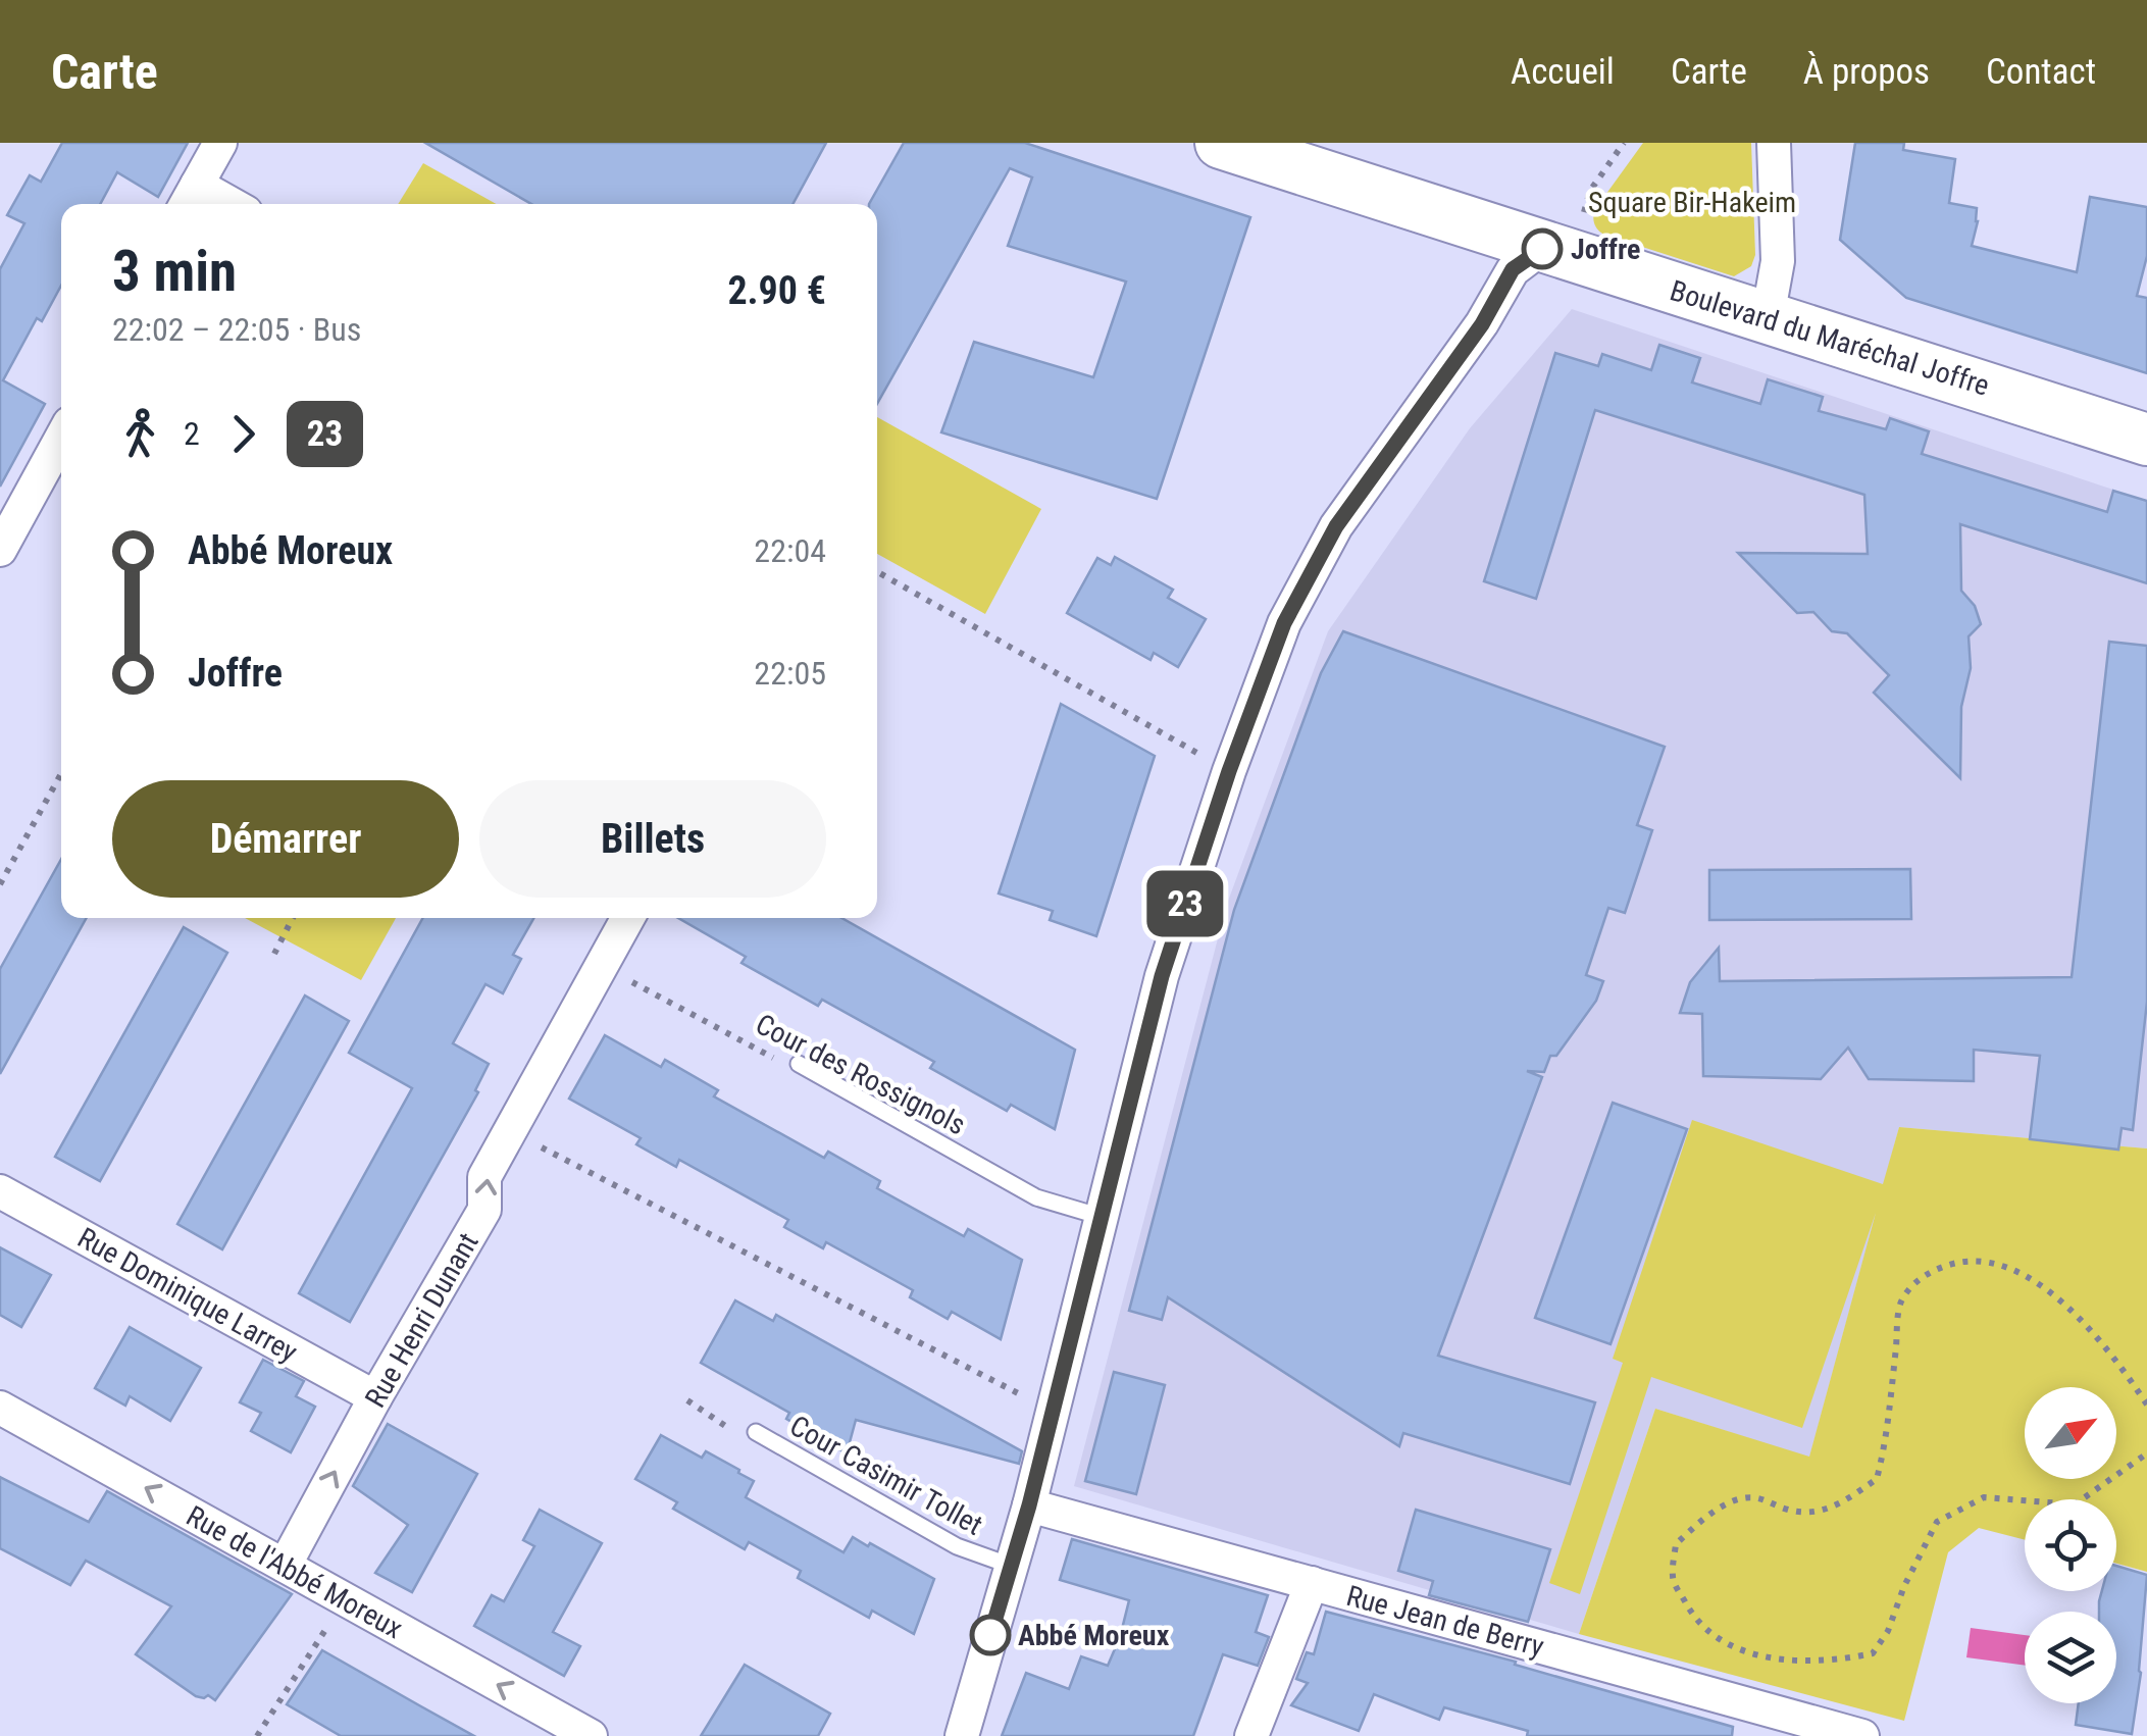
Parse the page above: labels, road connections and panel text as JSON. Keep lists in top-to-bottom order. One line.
{"streets":{"main road":["Boulevard du Maréchal Joffre"],"street":["Rue Dominique Larrey","Rue Henri Dunant","Rue de l'Abbé Moreux","Rue Jean de Berry"],"lane":["Cour des Rossignols","Cour Casimir Tollet"]},"crossings":[["Cour des Rossignols","Rue Henri Dunant"],["Rue Dominique Larrey","Rue Henri Dunant"],["Rue Henri Dunant","Rue de l'Abbé Moreux"]],"one_way":["Rue Henri Dunant","Rue de l'Abbé Moreux"],"parks":["Square Bir-Hakeim"],"places":["Joffre","Abbé Moreux"],"lines":["bus line 23"],"north":"top right","page":{"header":"Carte","nav":["Accueil","Carte","À propos","Contact"],"on_map":"23","heading":["3 min","22:02 – 22:05 · Bus","2.90 €"],"legs":["2","23"],"list":[{"name":"Abbé Moreux","value":"22:04"},{"name":"Joffre","value":"22:05"}],"buttons":["Démarrer","Billets"]}}
